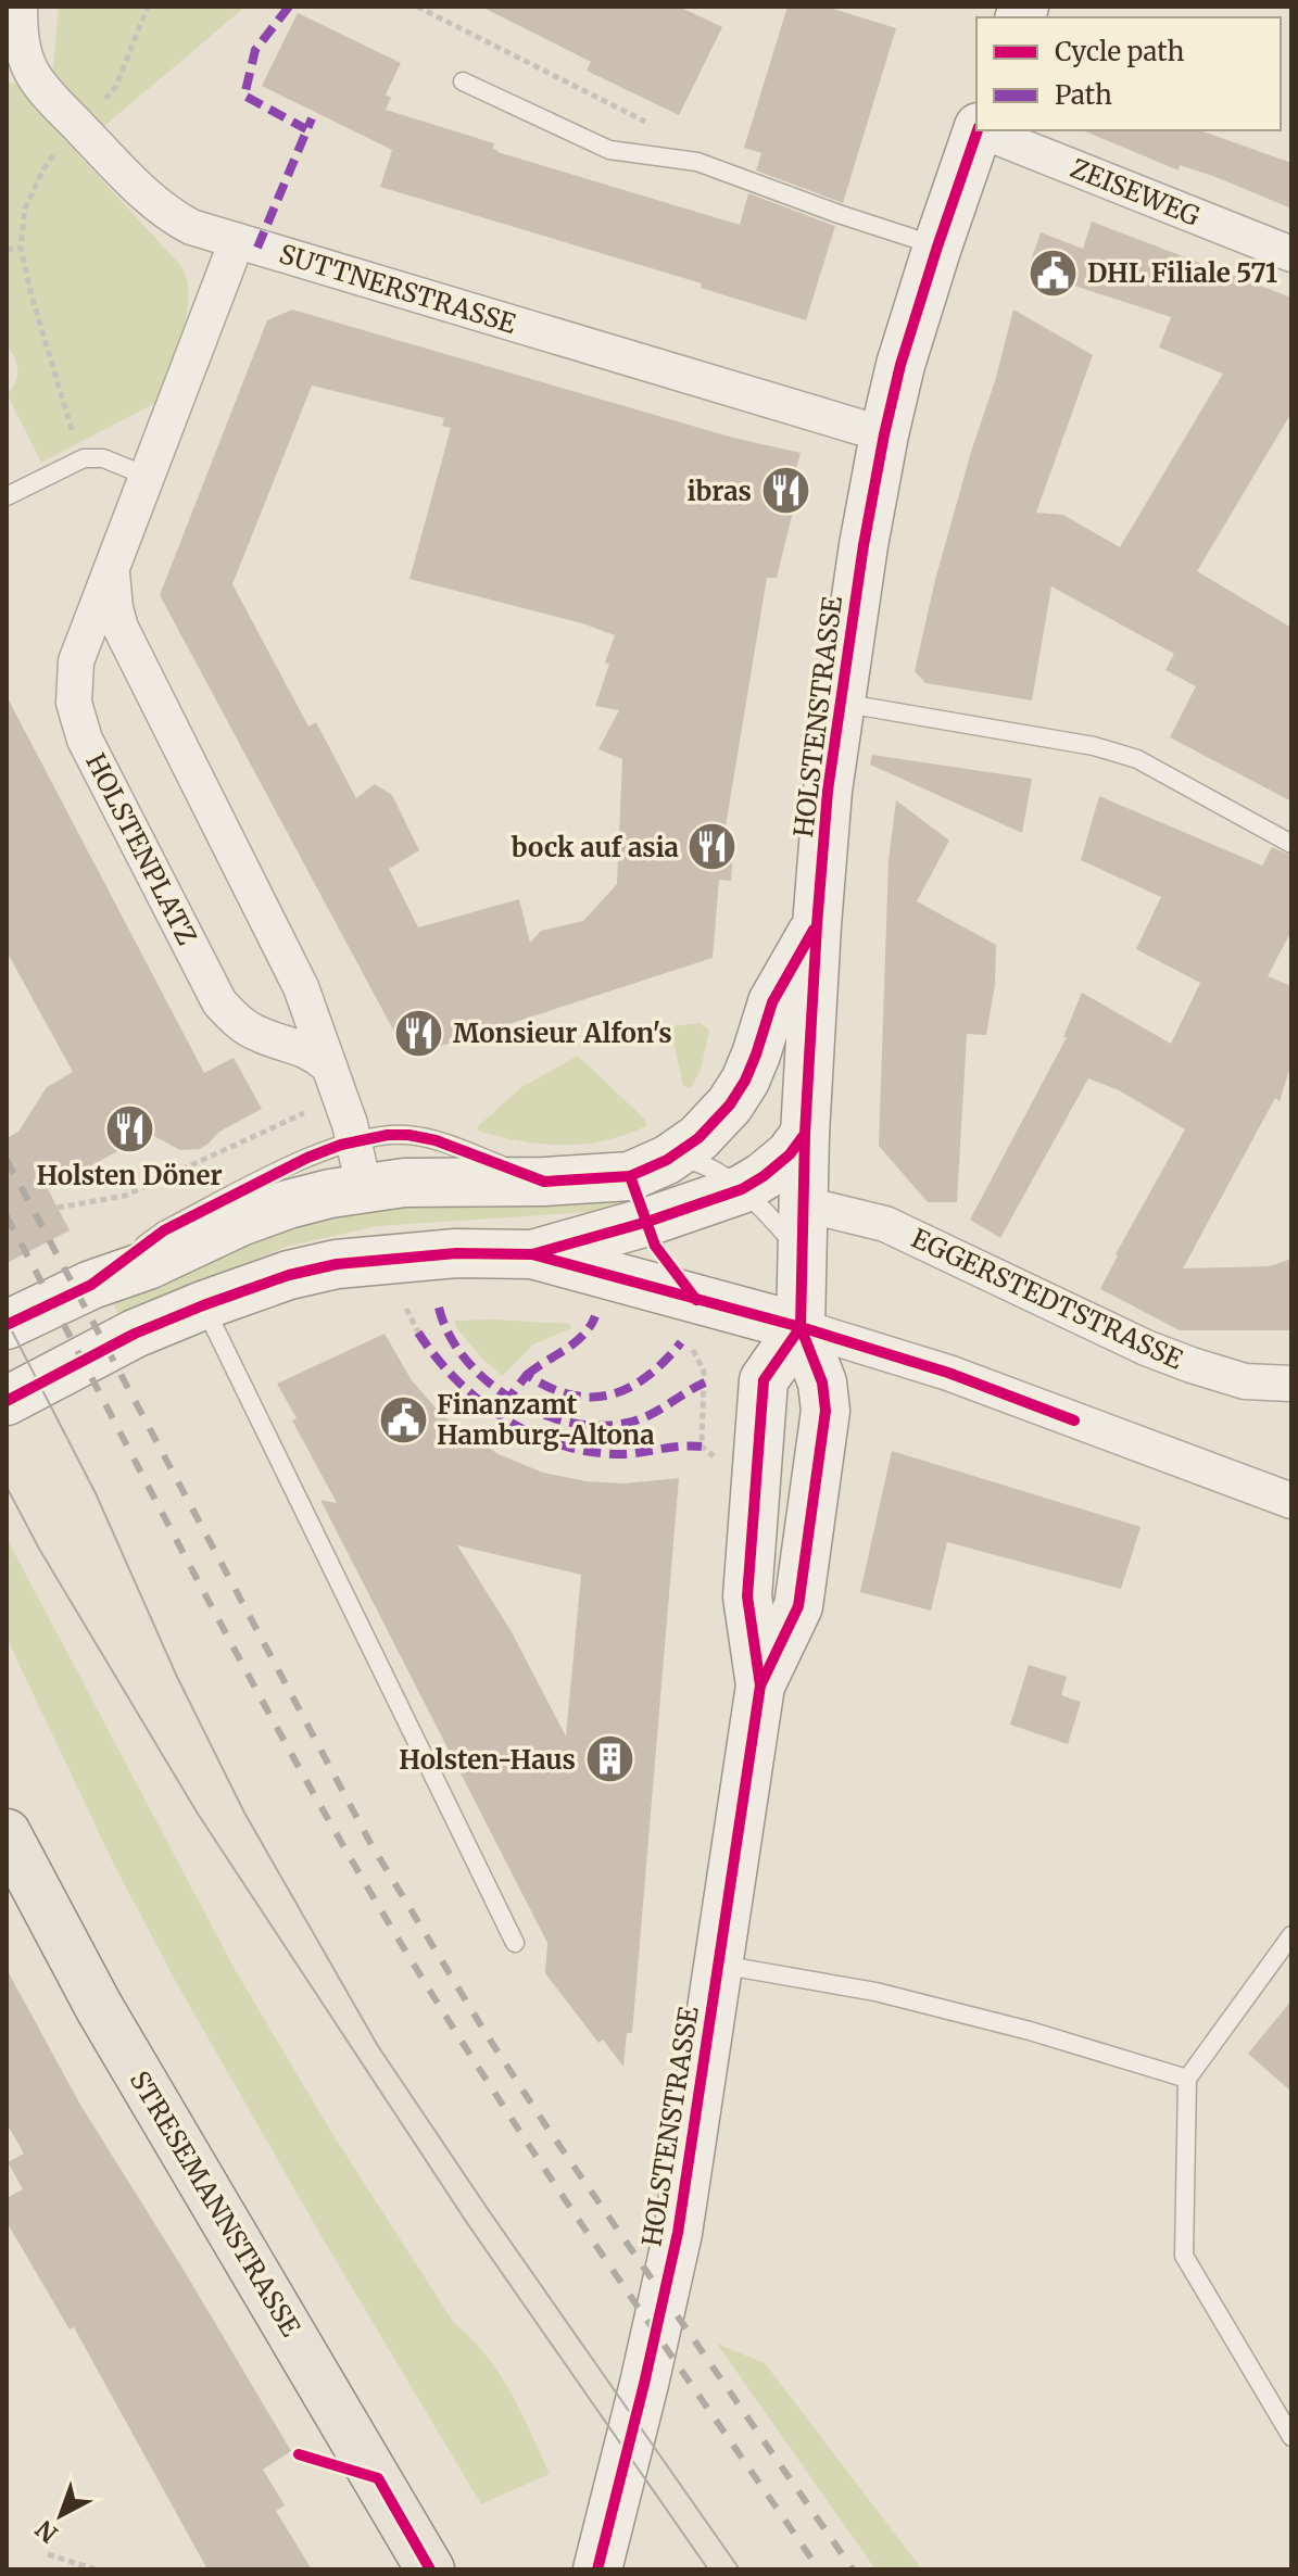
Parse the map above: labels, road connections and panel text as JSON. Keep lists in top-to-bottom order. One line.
{"streets":{"main road":["HOLSTENSTRASSE","STRESEMANNSTRASSE"],"street":["ZEISEWEG","SUTTNERSTRASSE","HOLSTENPLATZ","EGGERSTEDTSTRASSE"]},"crossings":[["SUTTNERSTRASSE","HOLSTENSTRASSE"],["SUTTNERSTRASSE","HOLSTENPLATZ"],["HOLSTENSTRASSE","EGGERSTEDTSTRASSE"]],"places":{"public building":["DHL Filiale 571","Finanzamt Hamburg-Altona"],"restaurant":["ibras","bock auf asia","Monsieur Alfon's","Holsten Döner"],"building":["Holsten-Haus"]},"legend":["Cycle path","Path"],"north":"bottom left"}
